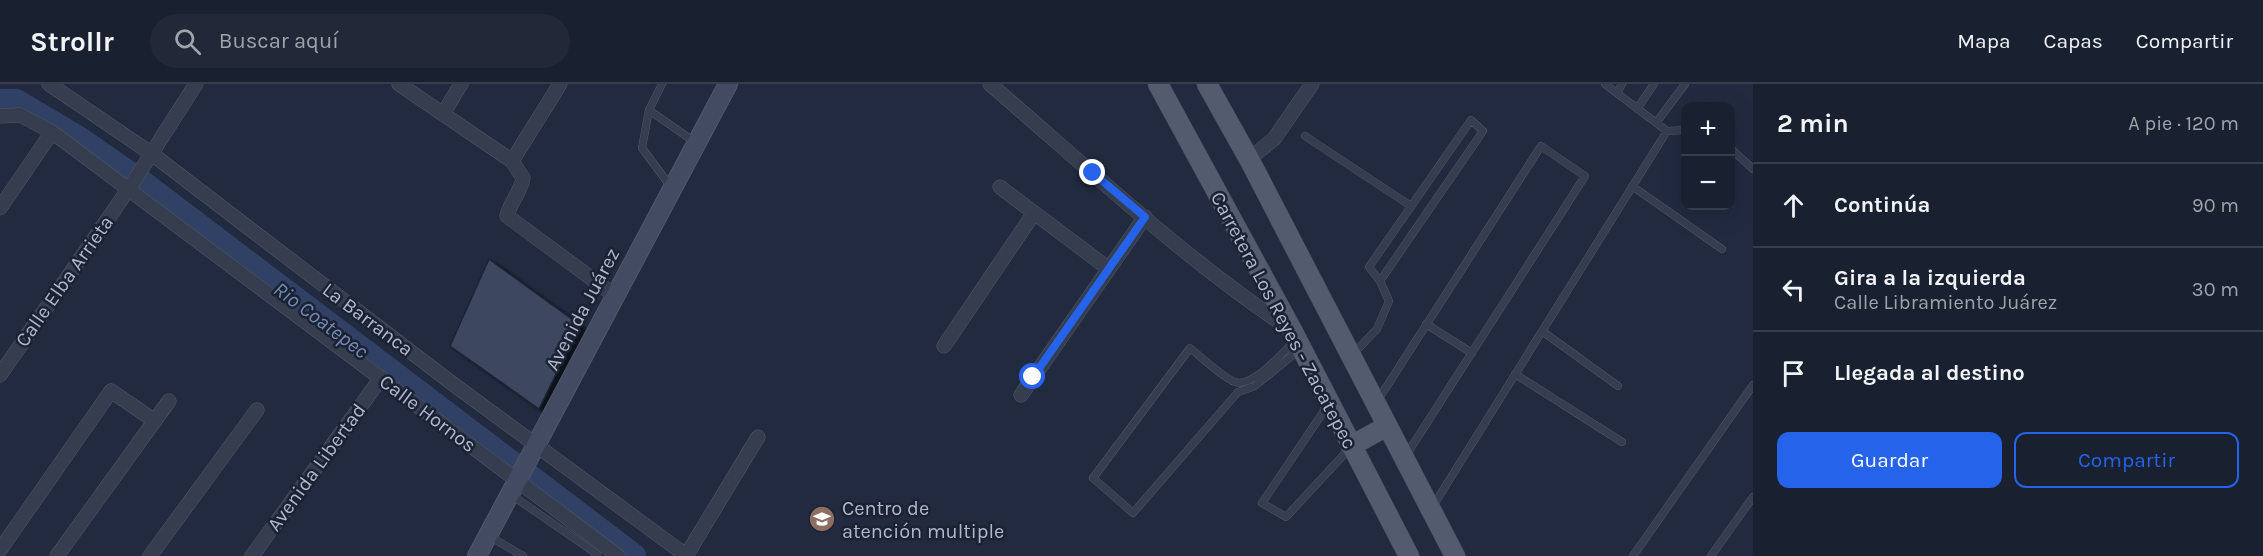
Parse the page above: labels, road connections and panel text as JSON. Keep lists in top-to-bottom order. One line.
{"streets":{"main road":["Carretera Los Reyes - Zacatepec"],"street":["Calle Elba Arrieta","Avenida Juárez","La Barranca","Calle Hornos","Avenida Libertad"]},"crossings":[["Calle Elba Arrieta","La Barranca"],["Calle Elba Arrieta","Calle Hornos"],["Avenida Juárez","La Barranca"],["Avenida Juárez","Calle Hornos"],["Calle Hornos","Avenida Libertad"]],"water":["Rio Coatepec"],"places":{"school or university":["Centro de atención multiple"]},"page":{"header":"Strollr","search":"Buscar aquí","nav":["Mapa","Capas","Compartir"],"heading":["2 min","A pie · 120 m"],"map_buttons":["+","−"],"list":[["Continúa","90 m"],["Gira a la izquierda","Calle Libramiento Juárez","30 m"],"Llegada al destino"],"buttons":["Guardar","Compartir"]}}
